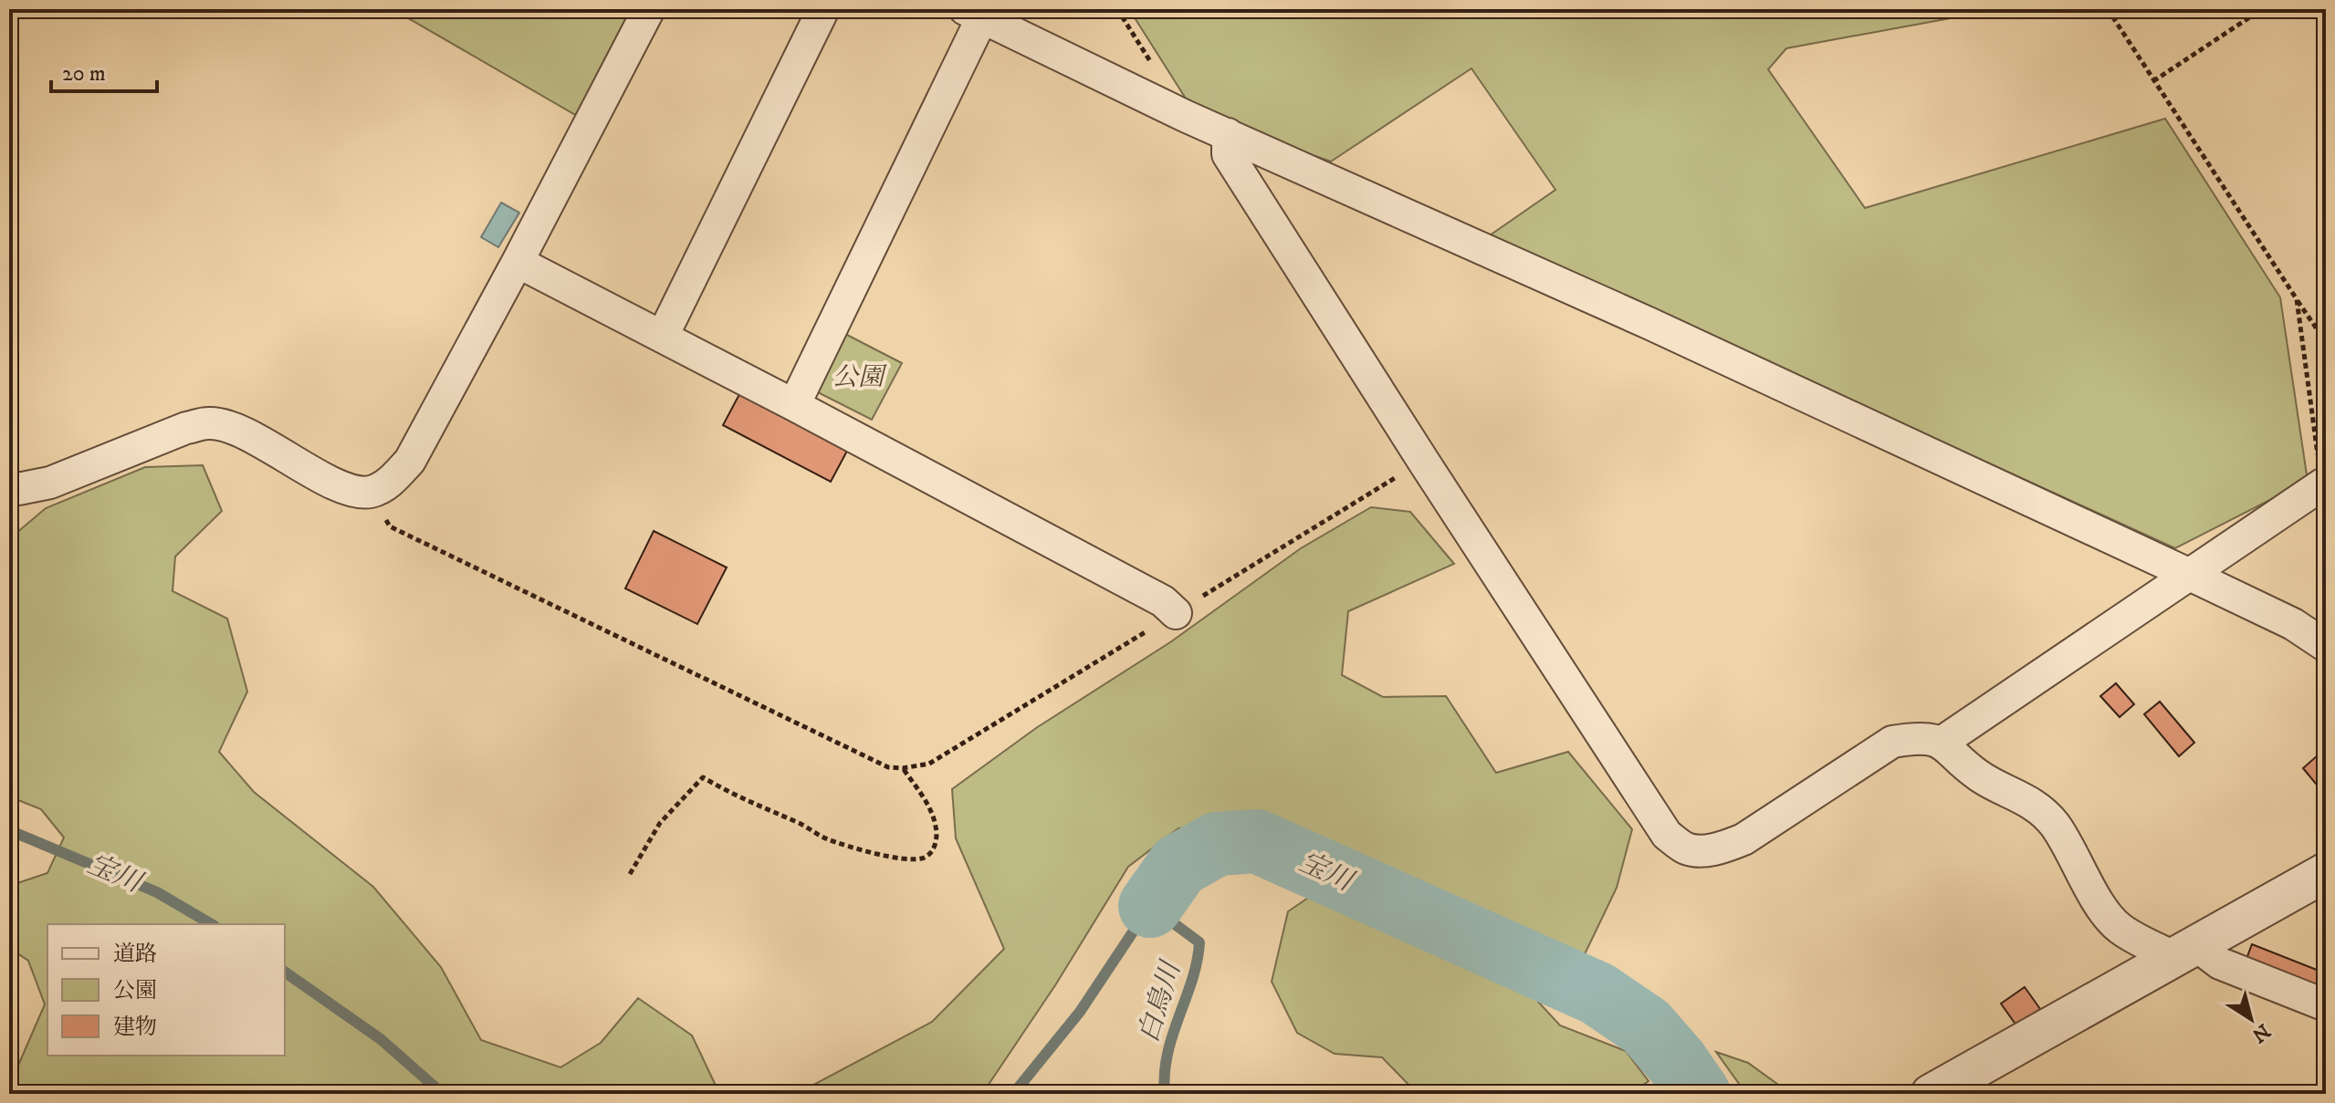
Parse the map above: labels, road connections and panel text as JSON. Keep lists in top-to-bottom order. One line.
{"water":["宝川","白鳥川"],"parks":["公園"],"legend":["道路","公園","建物"],"scale_bar":"20 m","north":"bottom right"}
